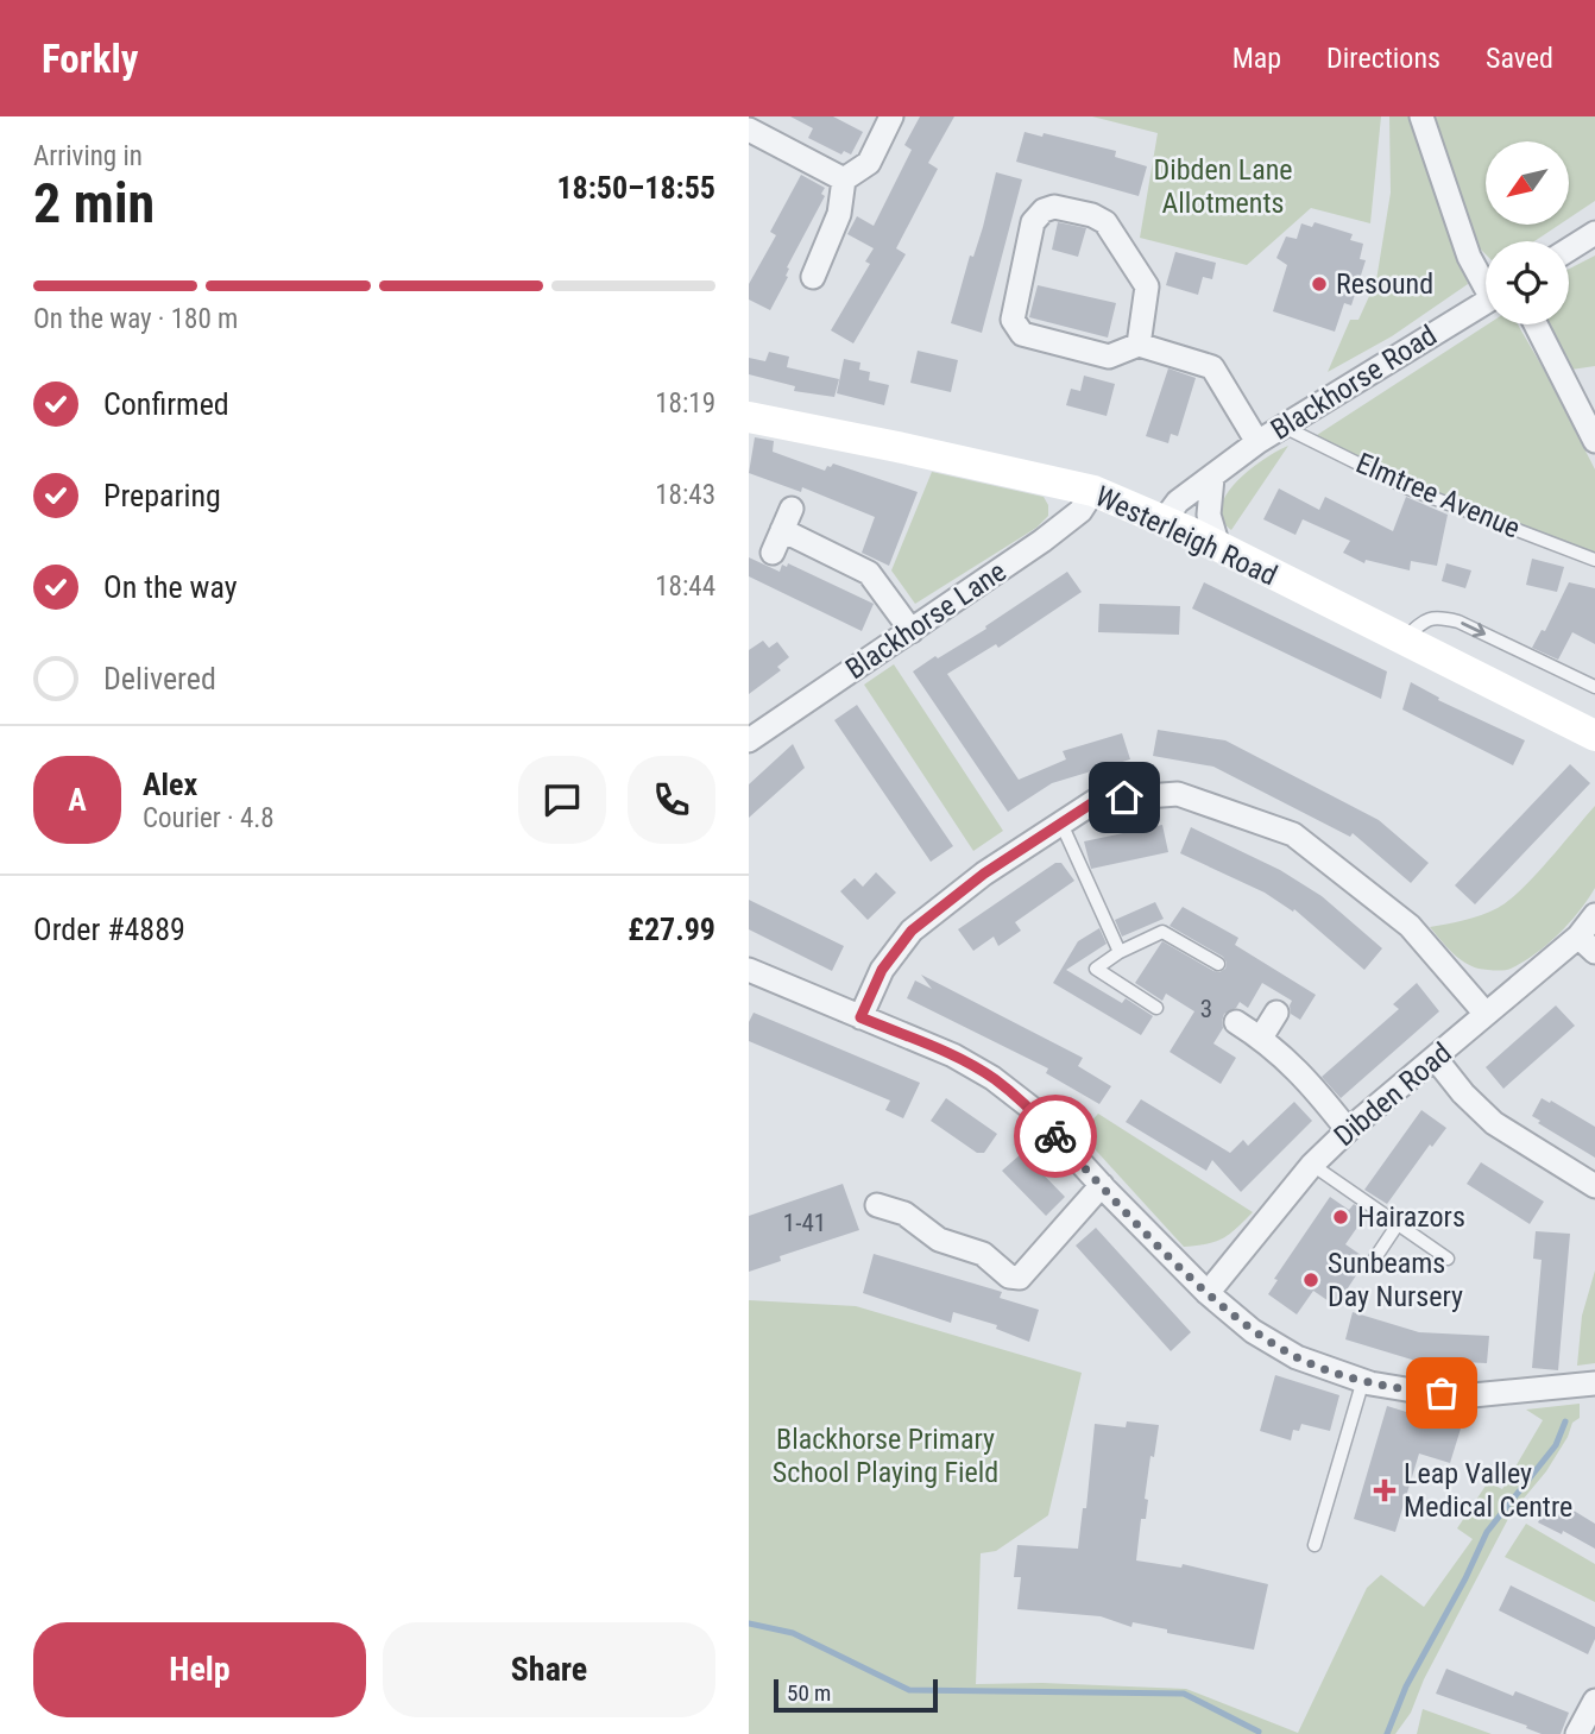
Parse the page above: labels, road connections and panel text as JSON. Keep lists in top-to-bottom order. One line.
{"streets":{"street":["Blackhorse Road","Westerleigh Road","Blackhorse Lane","Dibden Road"],"lane":["Elmtree Avenue"]},"crossings":[["Blackhorse Road","Elmtree Avenue"],["Blackhorse Road","Westerleigh Road"],["Westerleigh Road","Blackhorse Lane"]],"parks":["Dibden Lane Allotments","Blackhorse Primary School Playing Field"],"places":{"other":["Resound","Hairazors","Sunbeams Day Nursery"],"health":["Leap Valley Medical Centre"]},"house_numbers":["3","1-41"],"scale_bar":"50 m","north":"bottom left","page":{"header":"Forkly","nav":["Map","Directions","Saved"],"heading":["2 min","Arriving in","18:50–18:55"],"panel":["Alex","Courier · 4.8","Order #4889","£27.99"],"bar":"On the way · 180 m","list":[["Confirmed","18:19"],["Preparing","18:43"],["On the way","18:44"],"Delivered"],"round":"A","buttons":["Help","Share"],"scale":"50 m"}}
